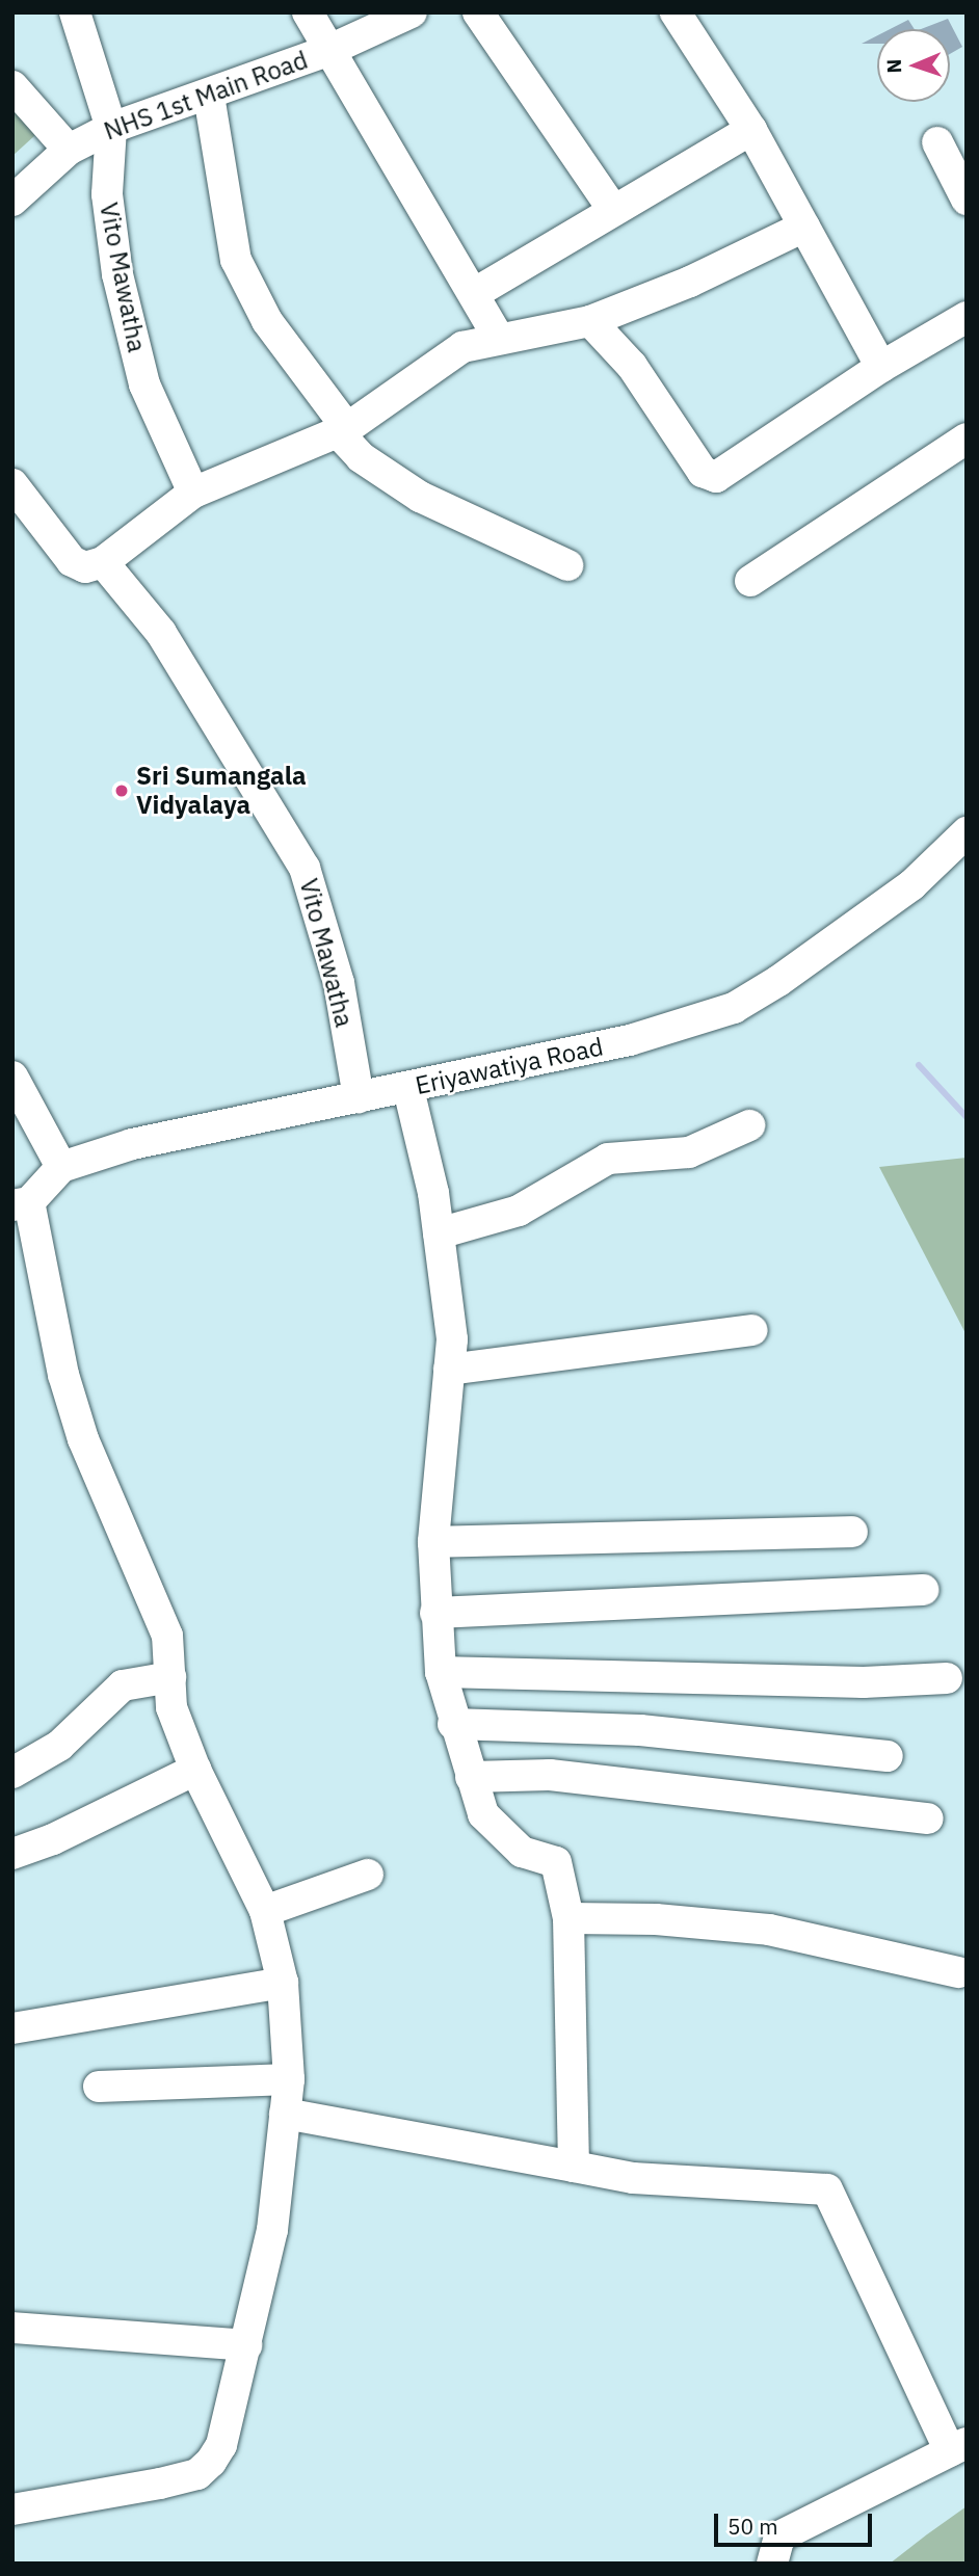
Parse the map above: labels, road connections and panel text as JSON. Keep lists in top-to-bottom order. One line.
{"streets":{"street":["NHS 1st Main Road","Vito Mawatha","Eriyawatiya Road"]},"crossings":[["NHS 1st Main Road","Vito Mawatha"],["Vito Mawatha","Eriyawatiya Road"]],"places":["Sri Sumangala Vidyalaya"],"scale_bar":"50 m","north":"left"}
